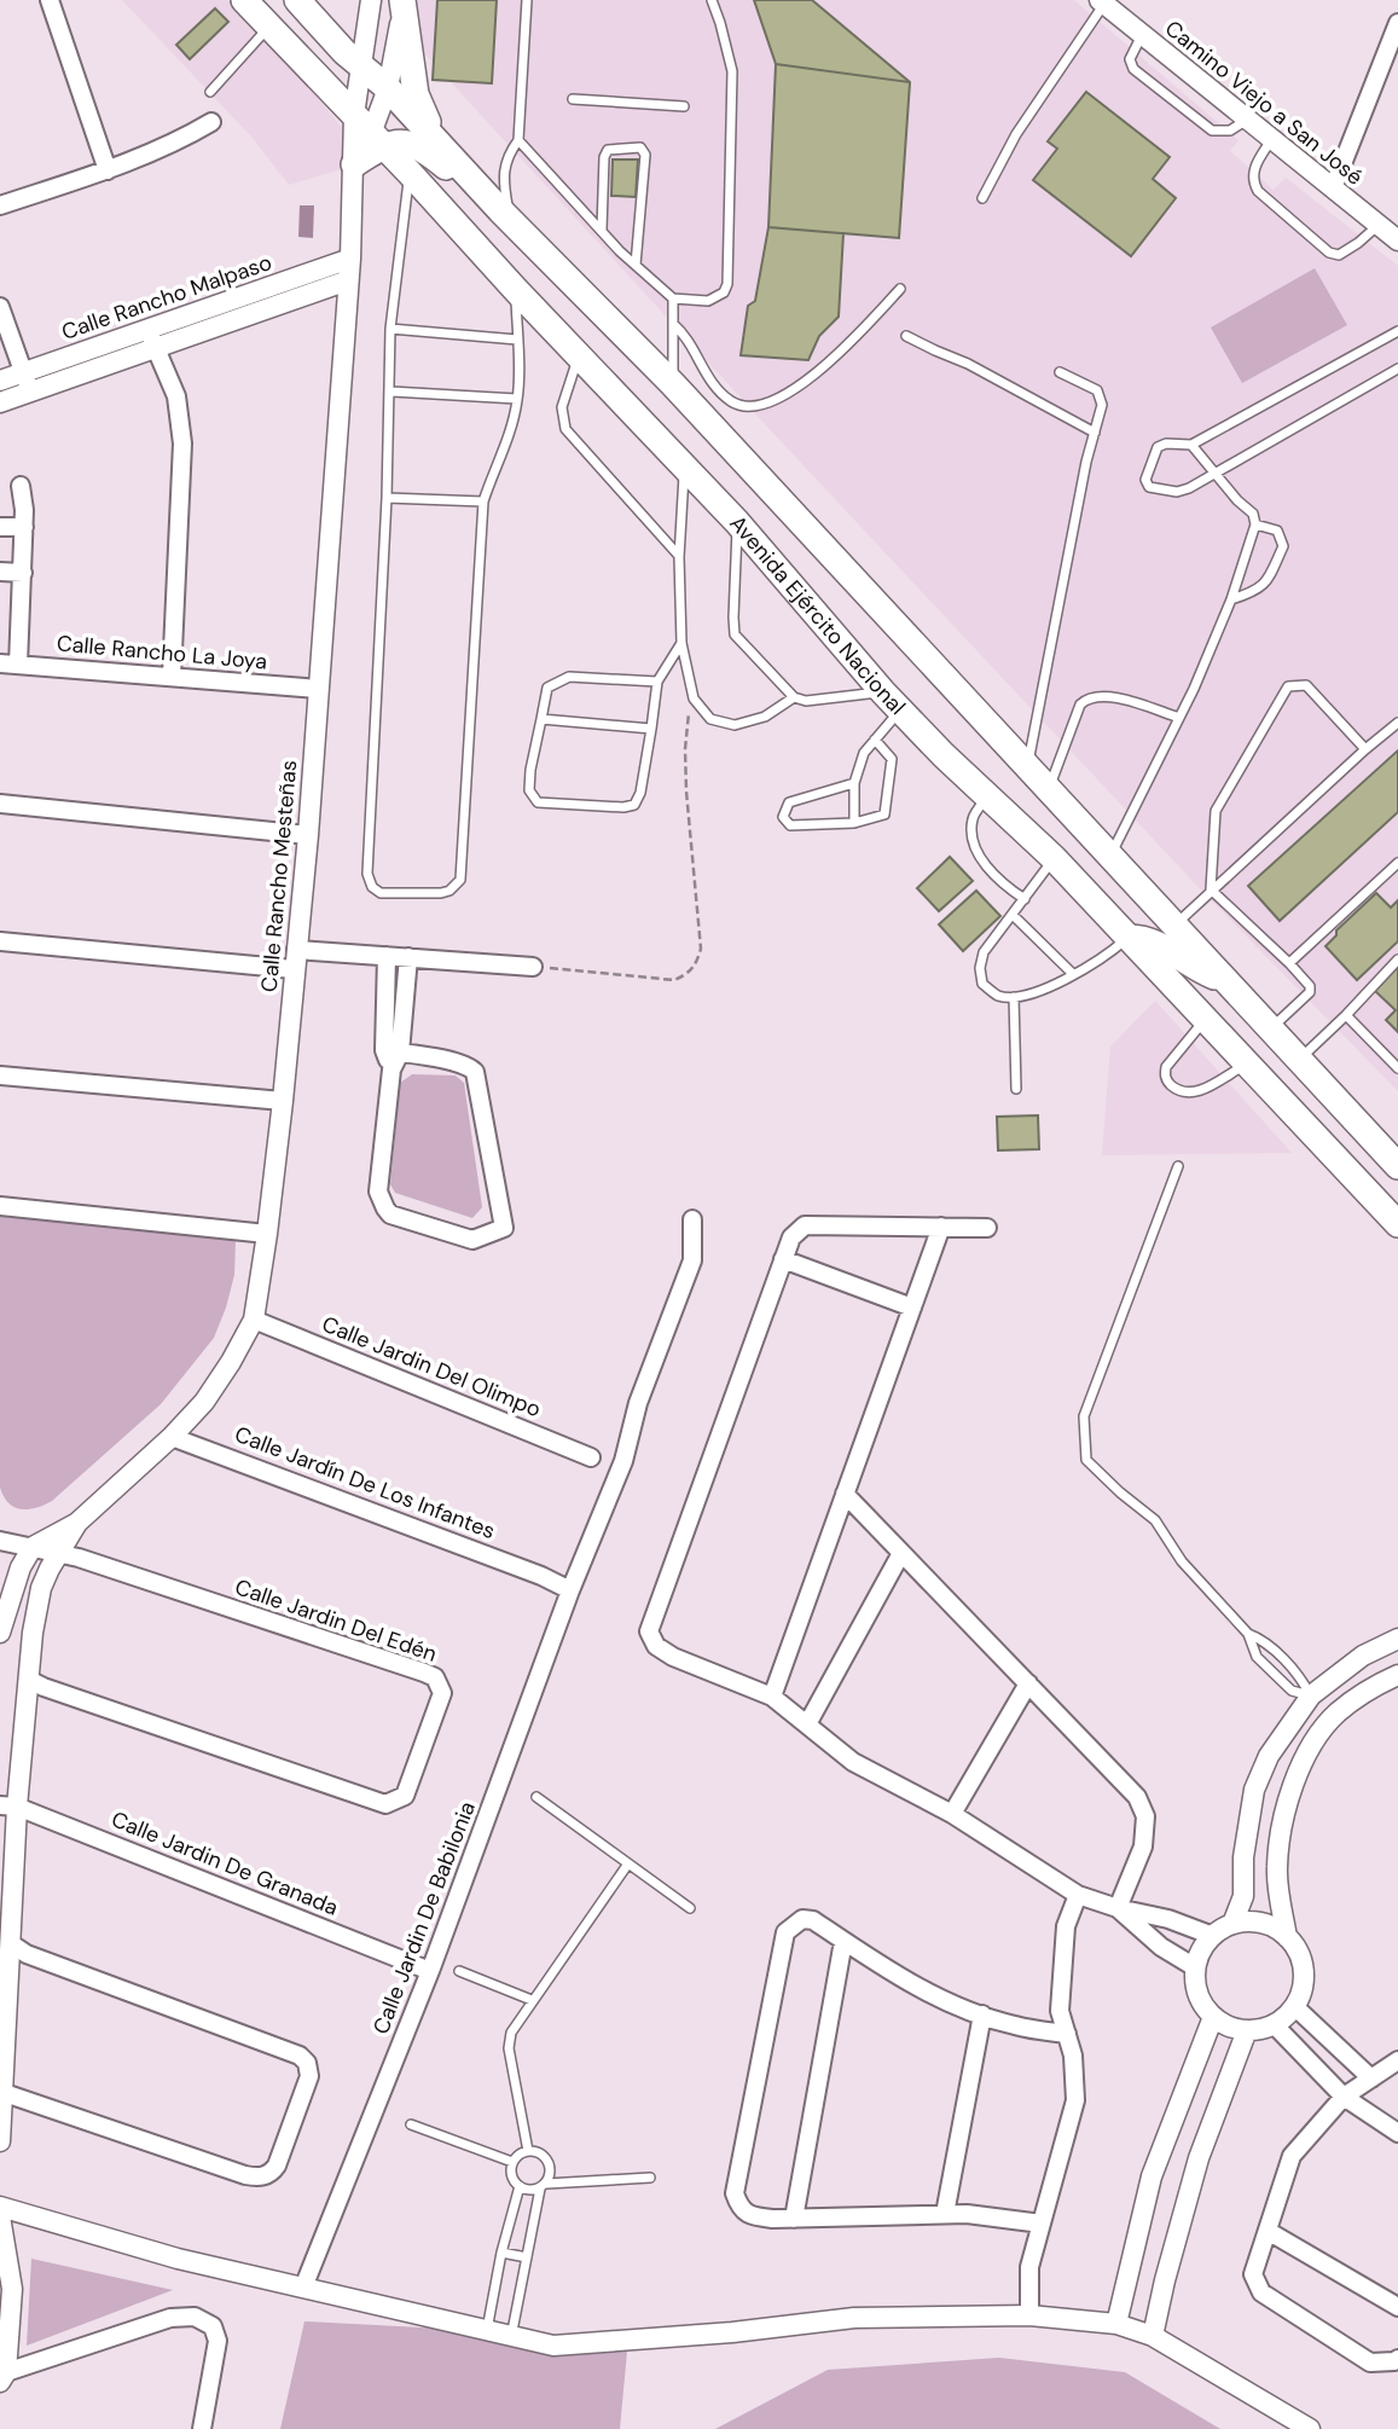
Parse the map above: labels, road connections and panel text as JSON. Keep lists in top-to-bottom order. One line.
{"streets":{"main road":["Avenida Ejército Nacional"],"street":["Camino Viejo a San José","Calle Rancho Malpaso","Calle Rancho La Joya","Calle Rancho Mesteñas","Calle Jardin Del Olimpo","Calle Jardín De Los Infantes","Calle Jardin Del Edén","Calle Jardin De Granada","Calle Jardin De Babilonia"]},"crossings":[["Calle Rancho Malpaso","Calle Rancho Mesteñas"],["Avenida Ejército Nacional","Calle Rancho Mesteñas"],["Calle Rancho La Joya","Calle Rancho Mesteñas"],["Calle Rancho Mesteñas","Calle Jardin Del Olimpo"],["Calle Rancho Mesteñas","Calle Jardín De Los Infantes"],["Calle Rancho Mesteñas","Calle Jardin Del Edén"],["Calle Rancho Mesteñas","Calle Jardin De Granada"],["Calle Jardín De Los Infantes","Calle Jardin De Babilonia"],["Calle Jardin De Granada","Calle Jardin De Babilonia"]]}
